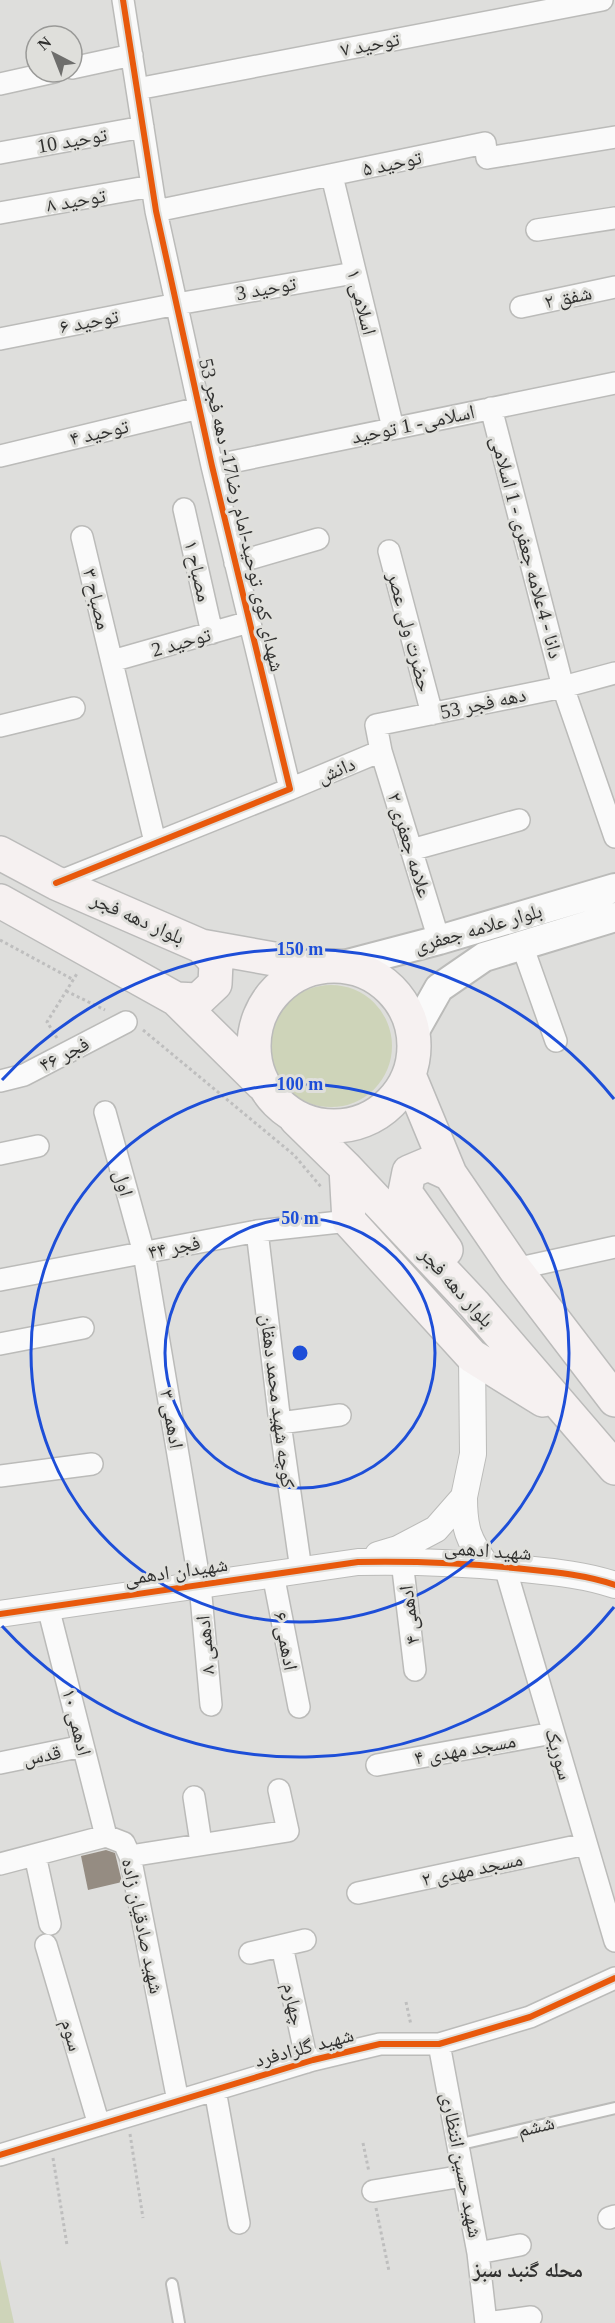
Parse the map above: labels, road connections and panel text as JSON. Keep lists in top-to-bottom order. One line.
{"streets":{"main road":["بلوار دهه فجر","بلوار علامه جعفری"],"street":["توحید ۷","توحید 10","توحید ۵","توحید ۸","توحید 3","شفق ۲","اسلامی ۱","توحید ۶","اسلامی- 1 توحید","توحید ۴","شهدای کوی توحید-امام رضا17- دهه فجر 53","دانا - 4علامه جعفری - 1 اسلامی","مصباح ۱","مصباح ۳","حضرت ولی عصر","توحید 2","دهه فجر 53","دانش","علامه جعفری ۲","فجر ۴۶","اول","فجر ۴۴","کوچه شهید محمد دهقان","ادهمی ۳","شهید ادهمی","شهیدان ادهمی","ادهمی ۴","ادهمی ۶","ادهمی ۸","ادهمی ۱۰","مسجد مهدی ۴","سوریک","قدس","مسجد مهدی ۲","شهید صادقیان زاده","چهارم","سوم","شهید گلزادفرد","شهید حسین انتظاری"],"lane":["ششم"]},"crossings":[["توحید ۷","شهدای کوی توحید-امام رضا17- دهه فجر 53"],["توحید 10","شهدای کوی توحید-امام رضا17- دهه فجر 53"],["توحید ۵","اسلامی ۱"],["توحید ۵","شهدای کوی توحید-امام رضا17- دهه فجر 53"],["توحید ۸","شهدای کوی توحید-امام رضا17- دهه فجر 53"],["توحید 3","اسلامی ۱"],["توحید 3","توحید ۶"],["توحید 3","شهدای کوی توحید-امام رضا17- دهه فجر 53"],["اسلامی ۱","اسلامی- 1 توحید"],["توحید ۶","شهدای کوی توحید-امام رضا17- دهه فجر 53"],["اسلامی- 1 توحید","شهدای کوی توحید-امام رضا17- دهه فجر 53"],["اسلامی- 1 توحید","دانا - 4علامه جعفری - 1 اسلامی"],["توحید ۴","شهدای کوی توحید-امام رضا17- دهه فجر 53"],["شهدای کوی توحید-امام رضا17- دهه فجر 53","توحید 2"],["شهدای کوی توحید-امام رضا17- دهه فجر 53","دانش"],["دانا - 4علامه جعفری - 1 اسلامی","دهه فجر 53"],["مصباح ۱","توحید 2"],["مصباح ۳","توحید 2"],["حضرت ولی عصر","دهه فجر 53"],["دهه فجر 53","دانش"],["دهه فجر 53","علامه جعفری ۲"],["دانش","علامه جعفری ۲"],["علامه جعفری ۲","بلوار علامه جعفری"],["بلوار دهه فجر","بلوار علامه جعفری"],["اول","فجر ۴۴"],["اول","ادهمی ۳"],["فجر ۴۴","کوچه شهید محمد دهقان"],["فجر ۴۴","ادهمی ۳"],["کوچه شهید محمد دهقان","شهیدان ادهمی"],["ادهمی ۳","شهیدان ادهمی"],["ادهمی ۳","ادهمی ۸"],["شهید ادهمی","شهیدان ادهمی"],["شهید ادهمی","ادهمی ۴"],["شهید ادهمی","سوریک"],["شهیدان ادهمی","ادهمی ۶"],["شهیدان ادهمی","ادهمی ۸"],["شهیدان ادهمی","ادهمی ۱۰"],["ادهمی ۱۰","قدس"],["ادهمی ۱۰","شهید صادقیان زاده"],["مسجد مهدی ۴","سوریک"],["سوریک","مسجد مهدی ۲"],["شهید صادقیان زاده","سوم"],["شهید صادقیان زاده","شهید گلزادفرد"],["چهارم","شهید گلزادفرد"],["سوم","شهید گلزادفرد"],["شهید گلزادفرد","شهید حسین انتظاری"],["ششم","شهید حسین انتظاری"]],"districts":["محله گنبد سبز"],"north":"top left","rings":["150 m","100 m","50 m"]}
